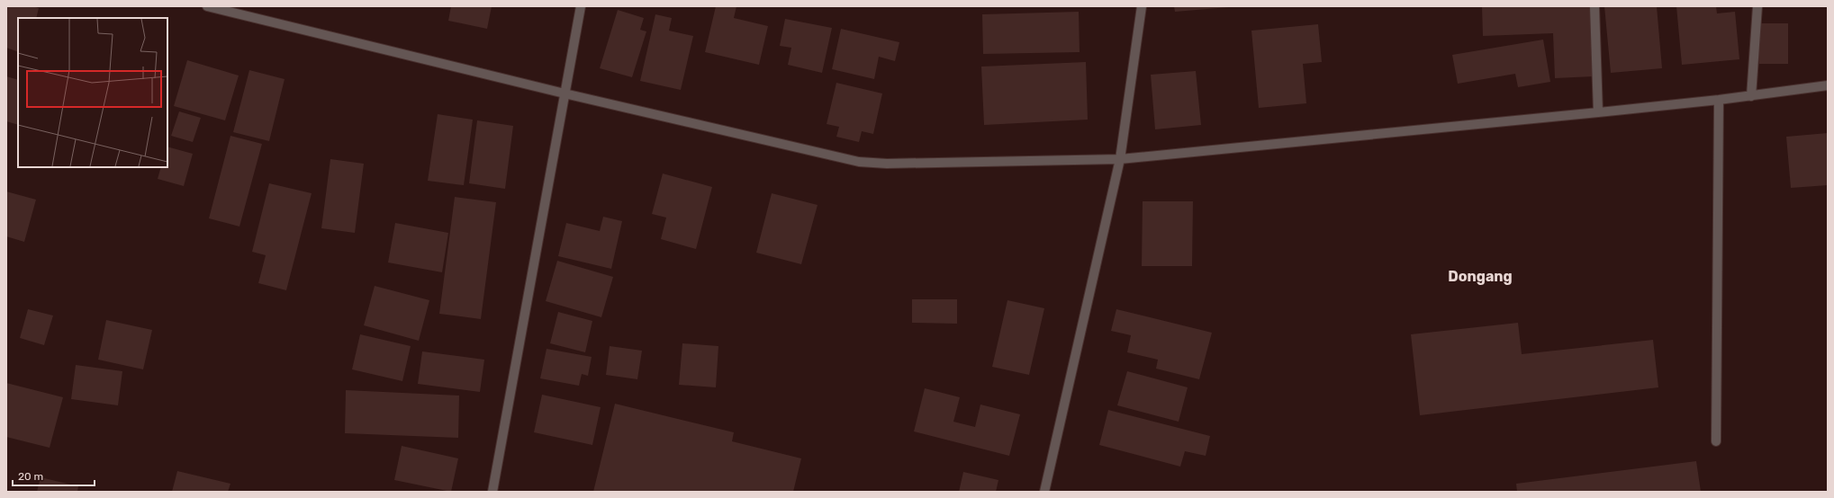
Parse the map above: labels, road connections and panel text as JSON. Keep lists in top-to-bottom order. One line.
{"districts":["Dongang"],"scale_bar":"20 m"}
